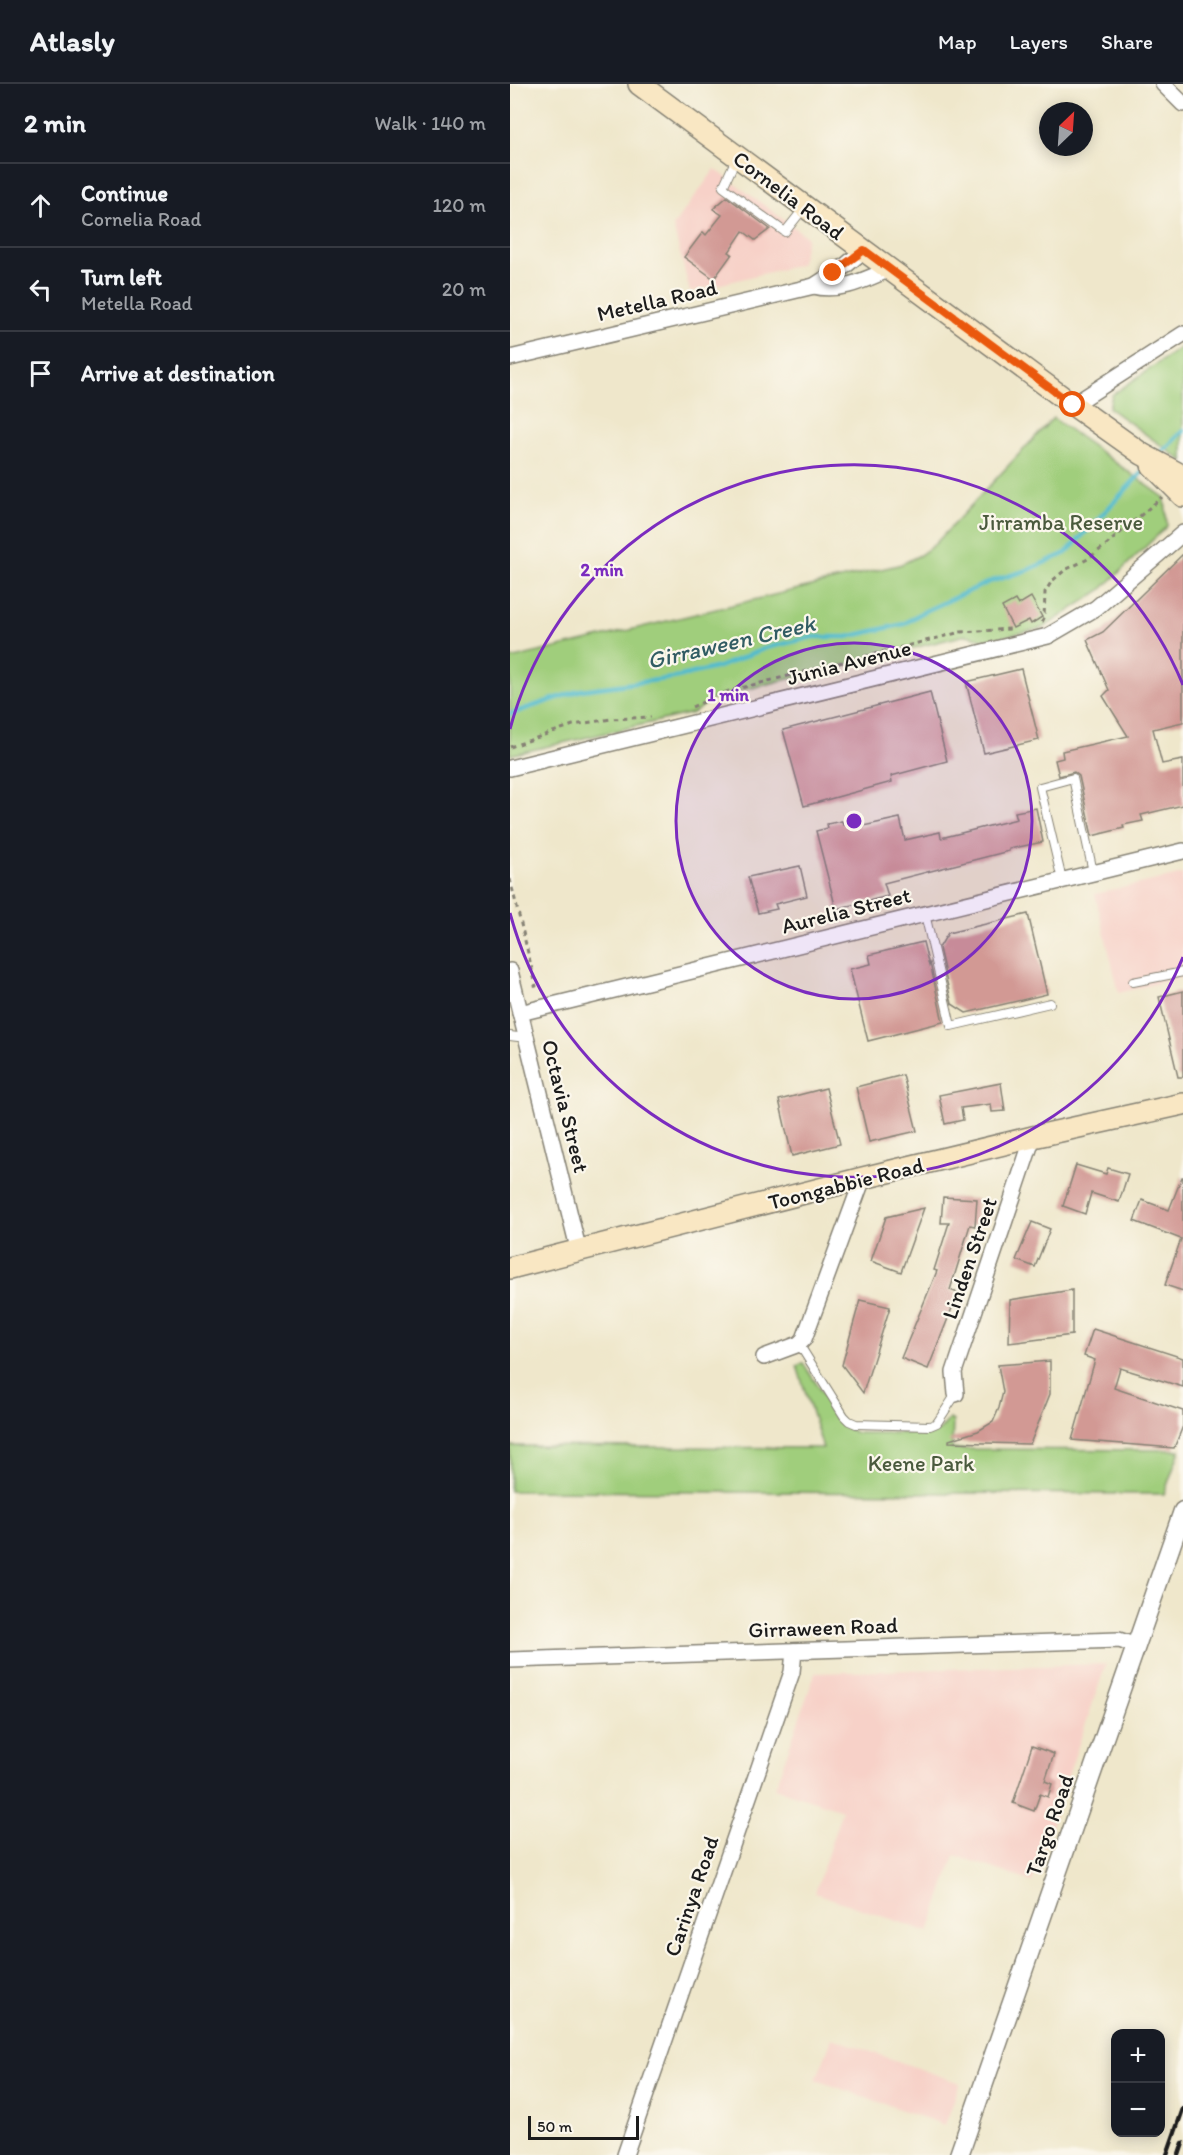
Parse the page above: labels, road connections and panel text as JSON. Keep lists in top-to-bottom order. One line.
{"streets":{"main road":["Cornelia Road","Toongabbie Road"],"street":["Metella Road","Junia Avenue","Aurelia Street","Octavia Street","Linden Street","Girraween Road","Targo Road","Carinya Road"]},"crossings":[["Cornelia Road","Metella Road"],["Aurelia Street","Octavia Street"],["Octavia Street","Toongabbie Road"],["Toongabbie Road","Linden Street"],["Girraween Road","Targo Road"],["Girraween Road","Carinya Road"]],"water":["Girraween Creek"],"parks":["Jirramba Reserve","Keene Park"],"scale_bar":"50 m","north":"top right","page":{"header":"Atlasly","nav":["Map","Layers","Share"],"heading":["2 min","Walk · 140 m"],"list":[["Continue","Cornelia Road","120 m"],["Turn left","Metella Road","20 m"],"Arrive at destination"],"map_buttons":["+","−"],"scale":"50 m"},"rings":["2 min","1 min"]}
